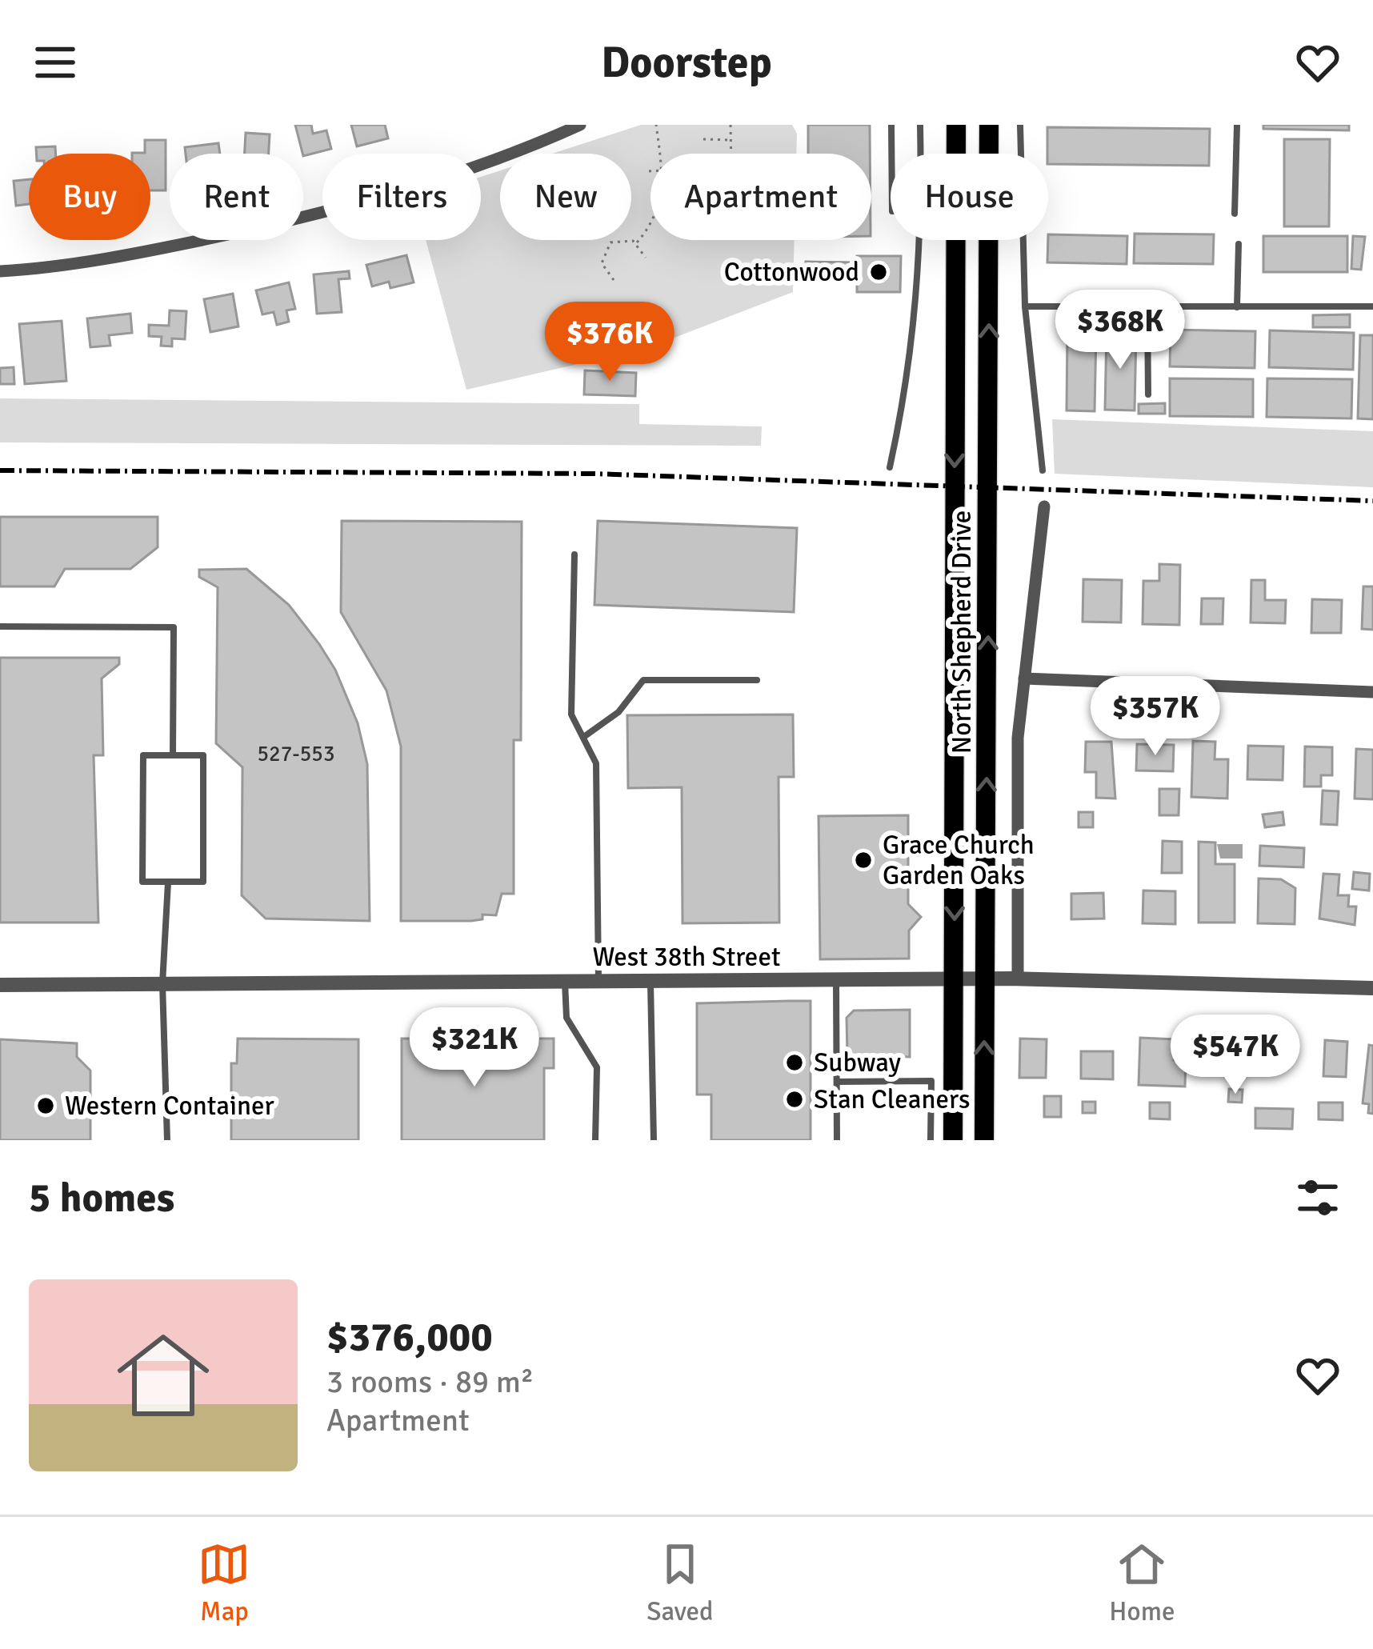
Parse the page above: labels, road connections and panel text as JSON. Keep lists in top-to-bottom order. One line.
{"streets":{"main road":["North Shepherd Drive"],"street":["West 38th Street"]},"crossings":[["North Shepherd Drive","West 38th Street"]],"places":["Cottonwood","Grace Church Garden Oaks","Subway","Stan Cleaners","Western Container"],"house_numbers":["527-553"],"page":{"header":"Doorstep","chip":["Buy","Rent","Filters","New","Apartment","House"],"price":["$368K","$376K","$357K","$321K","$547K"],"heading":"5 homes","list":[{"name":"$376,000","note":"3 rooms · 89 m² · Apartment"}],"tabs":["Map","Saved","Home"]}}
